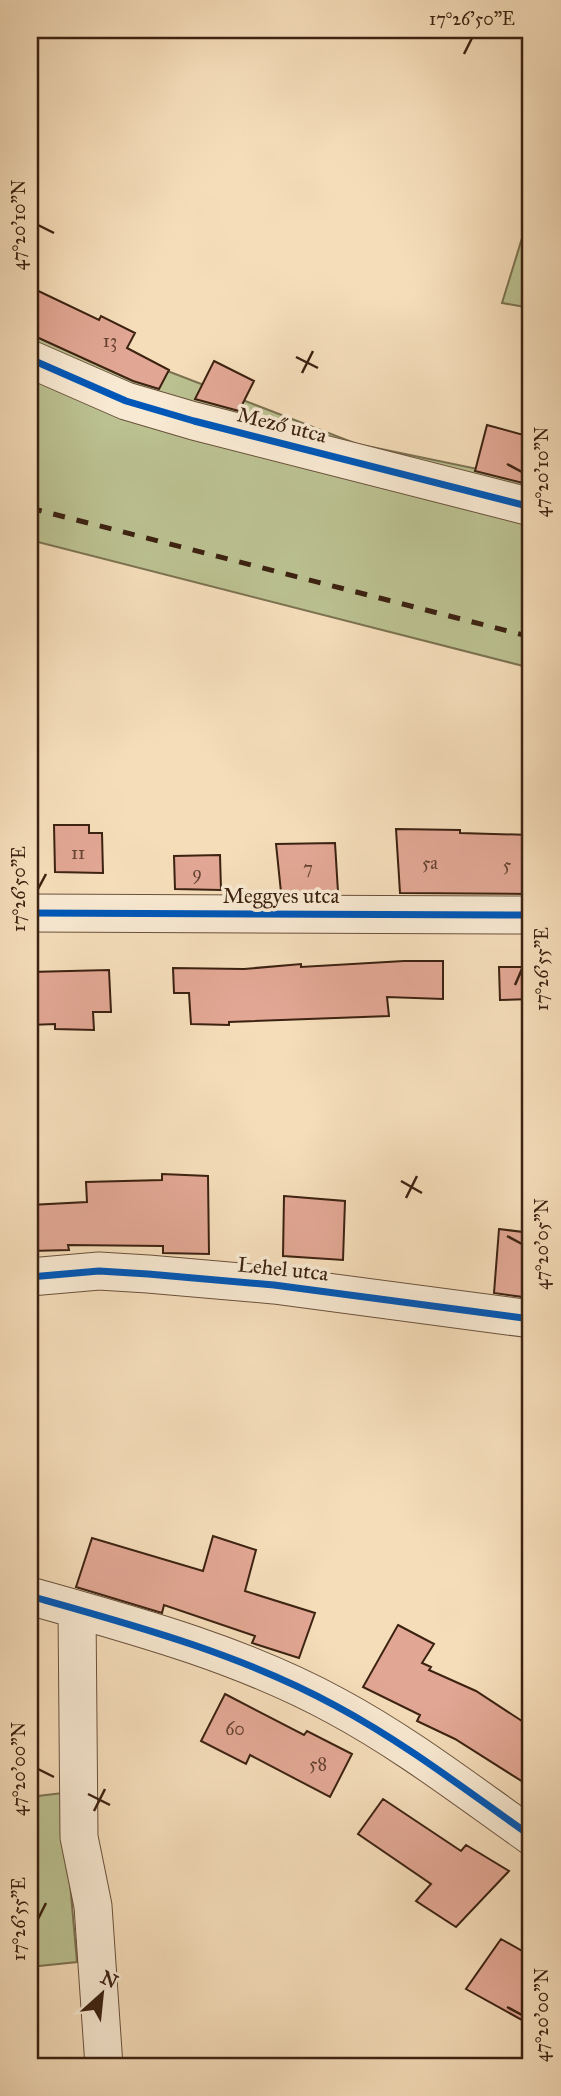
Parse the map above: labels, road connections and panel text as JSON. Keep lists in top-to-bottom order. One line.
{"streets":{"street":["Mező utca","Meggyes utca","Lehel utca"]},"house_numbers":["13","11","5a","5","7","9","60","58"],"north":"top right","coordinates":["17°26'50\"E","47°20'10\"N","17°26'55\"E","47°20'05\"N","47°20'00\"N"]}
